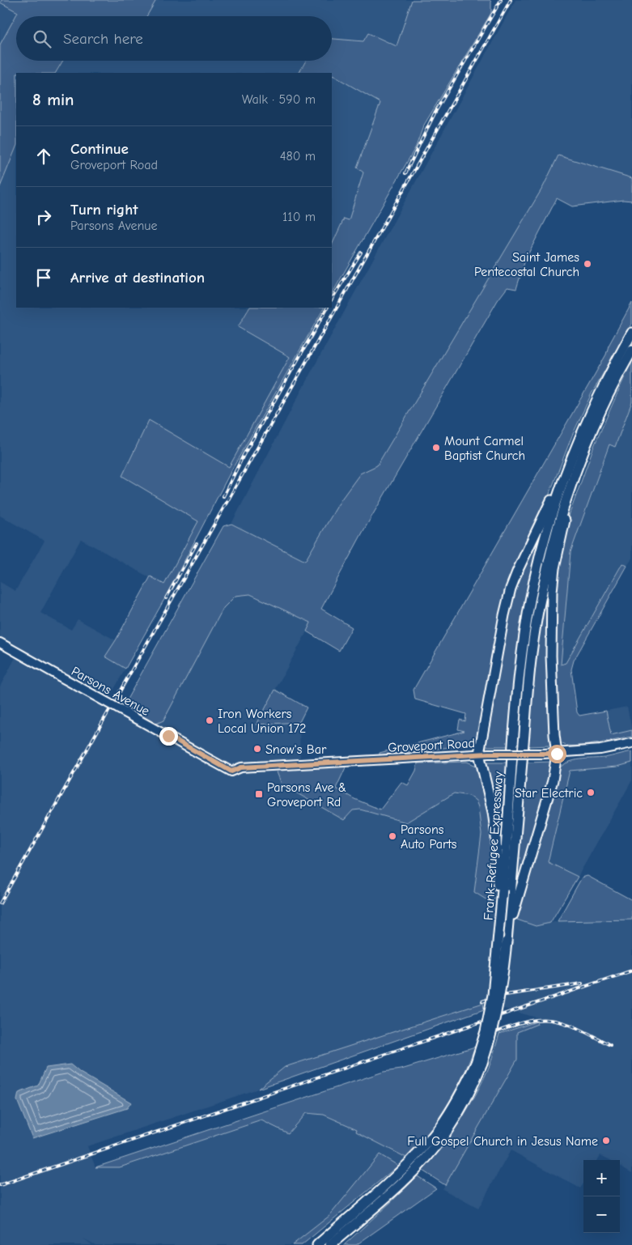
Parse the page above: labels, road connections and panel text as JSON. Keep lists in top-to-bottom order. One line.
{"streets":{"highway":["Frank-Refugee Expressway"],"main road":["Parsons Avenue","Groveport Road"]},"crossings":[["Parsons Avenue","Groveport Road"]],"places":{"other":["Saint James Pentecostal Church","Mount Carmel Baptist Church","Iron Workers Local Union 172","Snow's Bar","Star Electric","Parsons Auto Parts","Full Gospel Church in Jesus Name"],"transit":["Parsons Ave & Groveport Rd"]},"page":{"search":"Search here","heading":["8 min","Walk · 590 m"],"list":[["Continue","Groveport Road","480 m"],["Turn right","Parsons Avenue","110 m"],"Arrive at destination"],"map_buttons":["+","−"]}}
